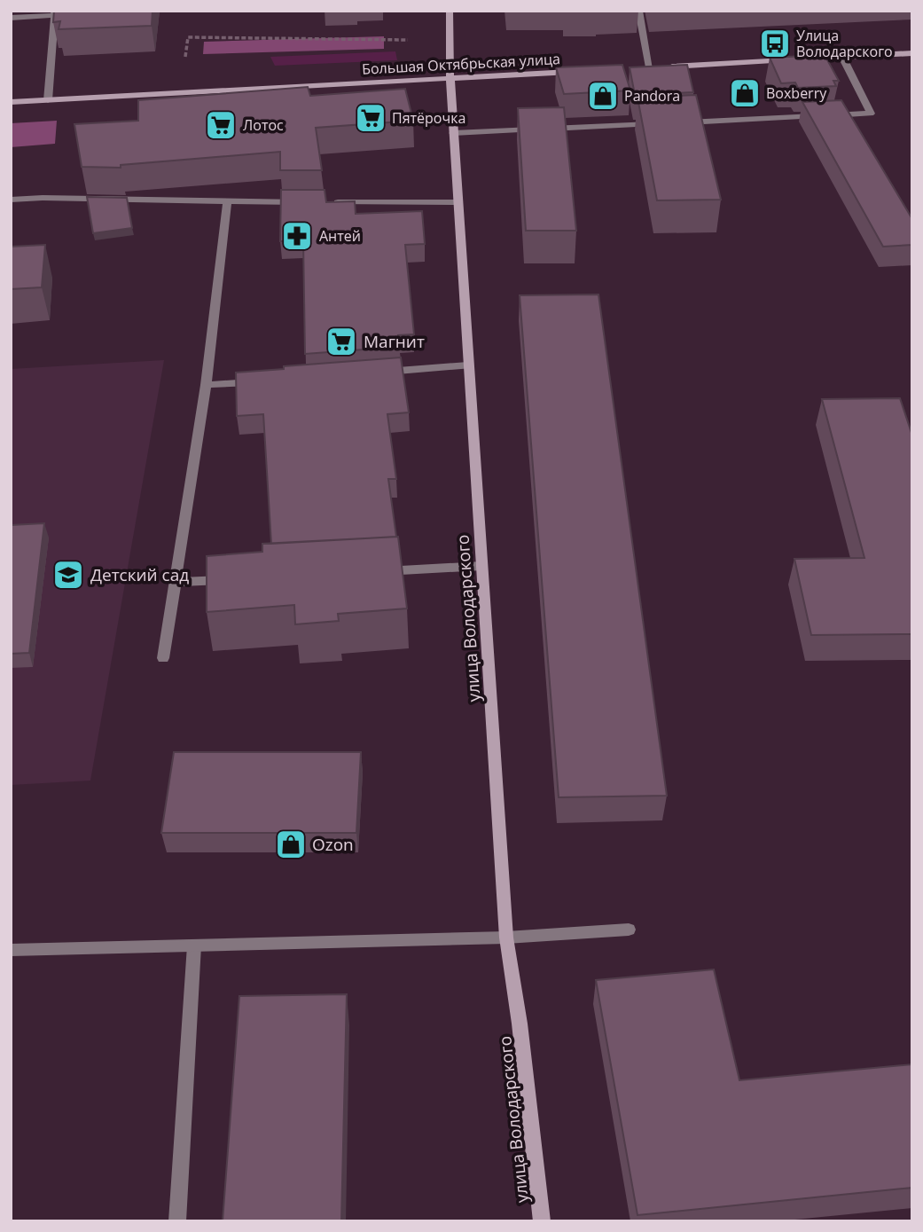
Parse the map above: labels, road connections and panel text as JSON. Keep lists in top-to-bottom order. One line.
{"streets":{"street":["Большая Октябрьская улица","улица Володарского"]},"crossings":[["Большая Октябрьская улица","улица Володарского"]],"places":{"bus stop":["Улица Володарского"],"shop":["Boxberry","Pandora","Ozon"],"supermarket":["Пятёрочка","Лотос","Магнит"],"pharmacy":["Антей"],"school or university":["Детский сад"]}}
